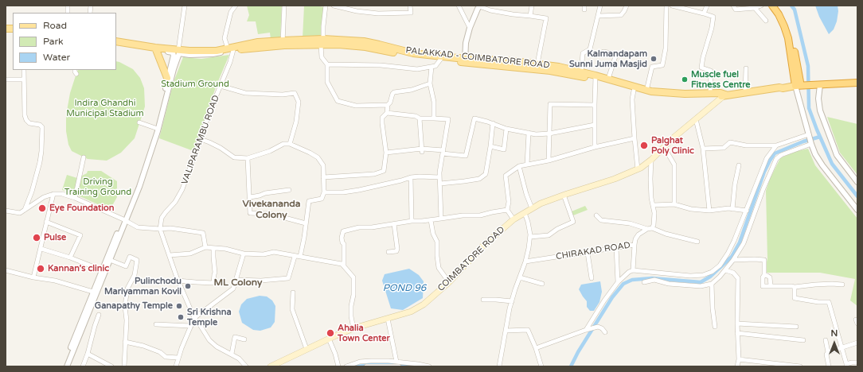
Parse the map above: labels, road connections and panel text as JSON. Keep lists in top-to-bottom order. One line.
{"streets":{"highway":["PALAKKAD - COIMBATORE ROAD"],"main road":["COIMBATORE ROAD"],"street":["VALIPARAMBU ROAD","CHIRAKAD ROAD"]},"crossings":[["PALAKKAD - COIMBATORE ROAD","VALIPARAMBU ROAD"],["PALAKKAD - COIMBATORE ROAD","COIMBATORE ROAD"]],"districts":["Vivekananda Colony","ML Colony"],"water":["POND 96"],"parks":["Stadium Ground","Indira Ghandhi Municipal Stadium","Driving Training Ground"],"places":["Kalmandapam Sunni Juma Masjid","Muscle fuel Fitness Centre","Palghat Poly Clinic","Eye Foundation","Pulse","Kannan's clinic","Pulinchodu Mariyamman Kovil","Ganapathy Temple","Sri Krishna Temple","Ahalia Town Center"],"legend":["Road","Park","Water"],"north":"top"}
